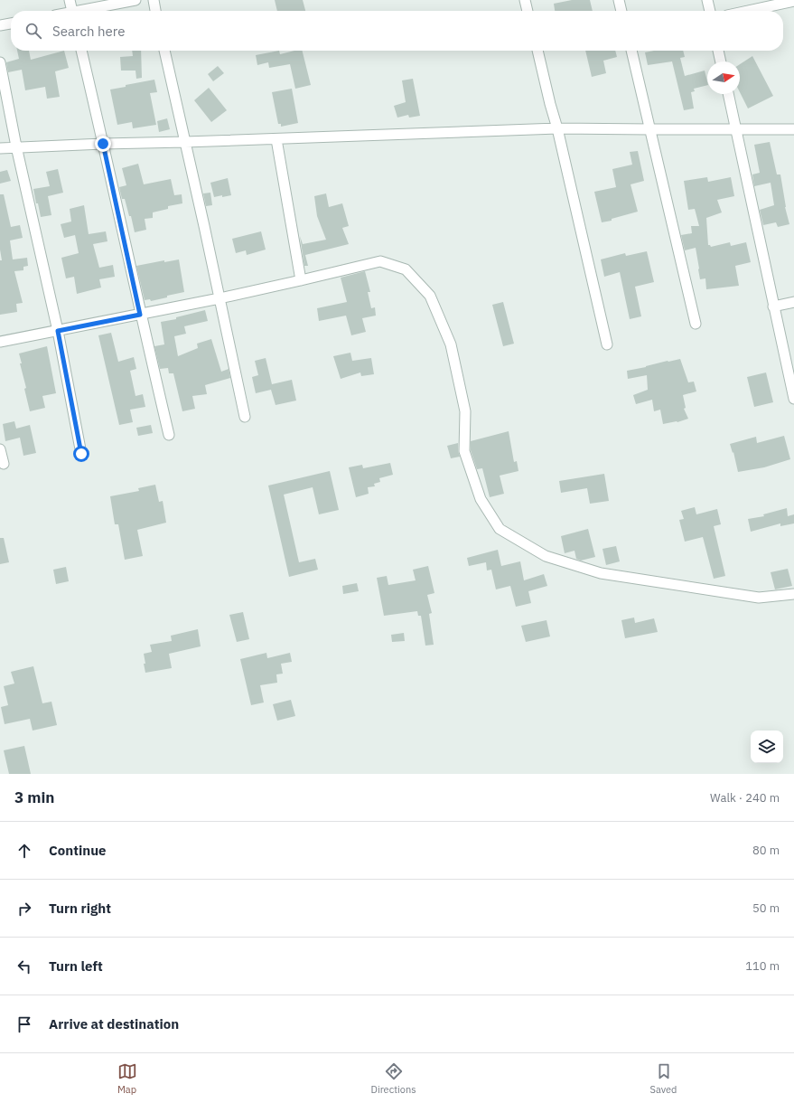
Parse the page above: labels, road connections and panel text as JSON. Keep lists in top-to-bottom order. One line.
{"north":"right","page":{"search":"Search here","heading":["3 min","Walk · 240 m"],"list":[["Continue","80 m"],["Turn right","50 m"],["Turn left","110 m"],"Arrive at destination"],"nav":["Map","Directions","Saved"]}}
